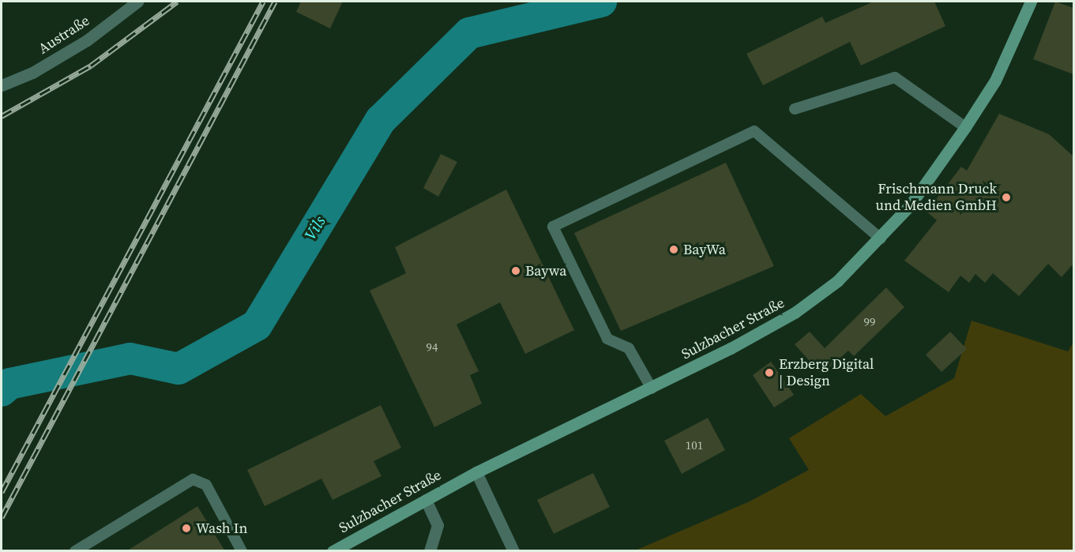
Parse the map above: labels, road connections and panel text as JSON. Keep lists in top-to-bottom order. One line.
{"streets":{"main road":["Sulzbacher Straße"],"street":["Austraße"]},"water":["Vils"],"places":["Frischmann Druck und Medien GmbH","BayWa","Baywa","Erzberg Digital | Design","Wash In"],"house_numbers":["99","94","101"]}
